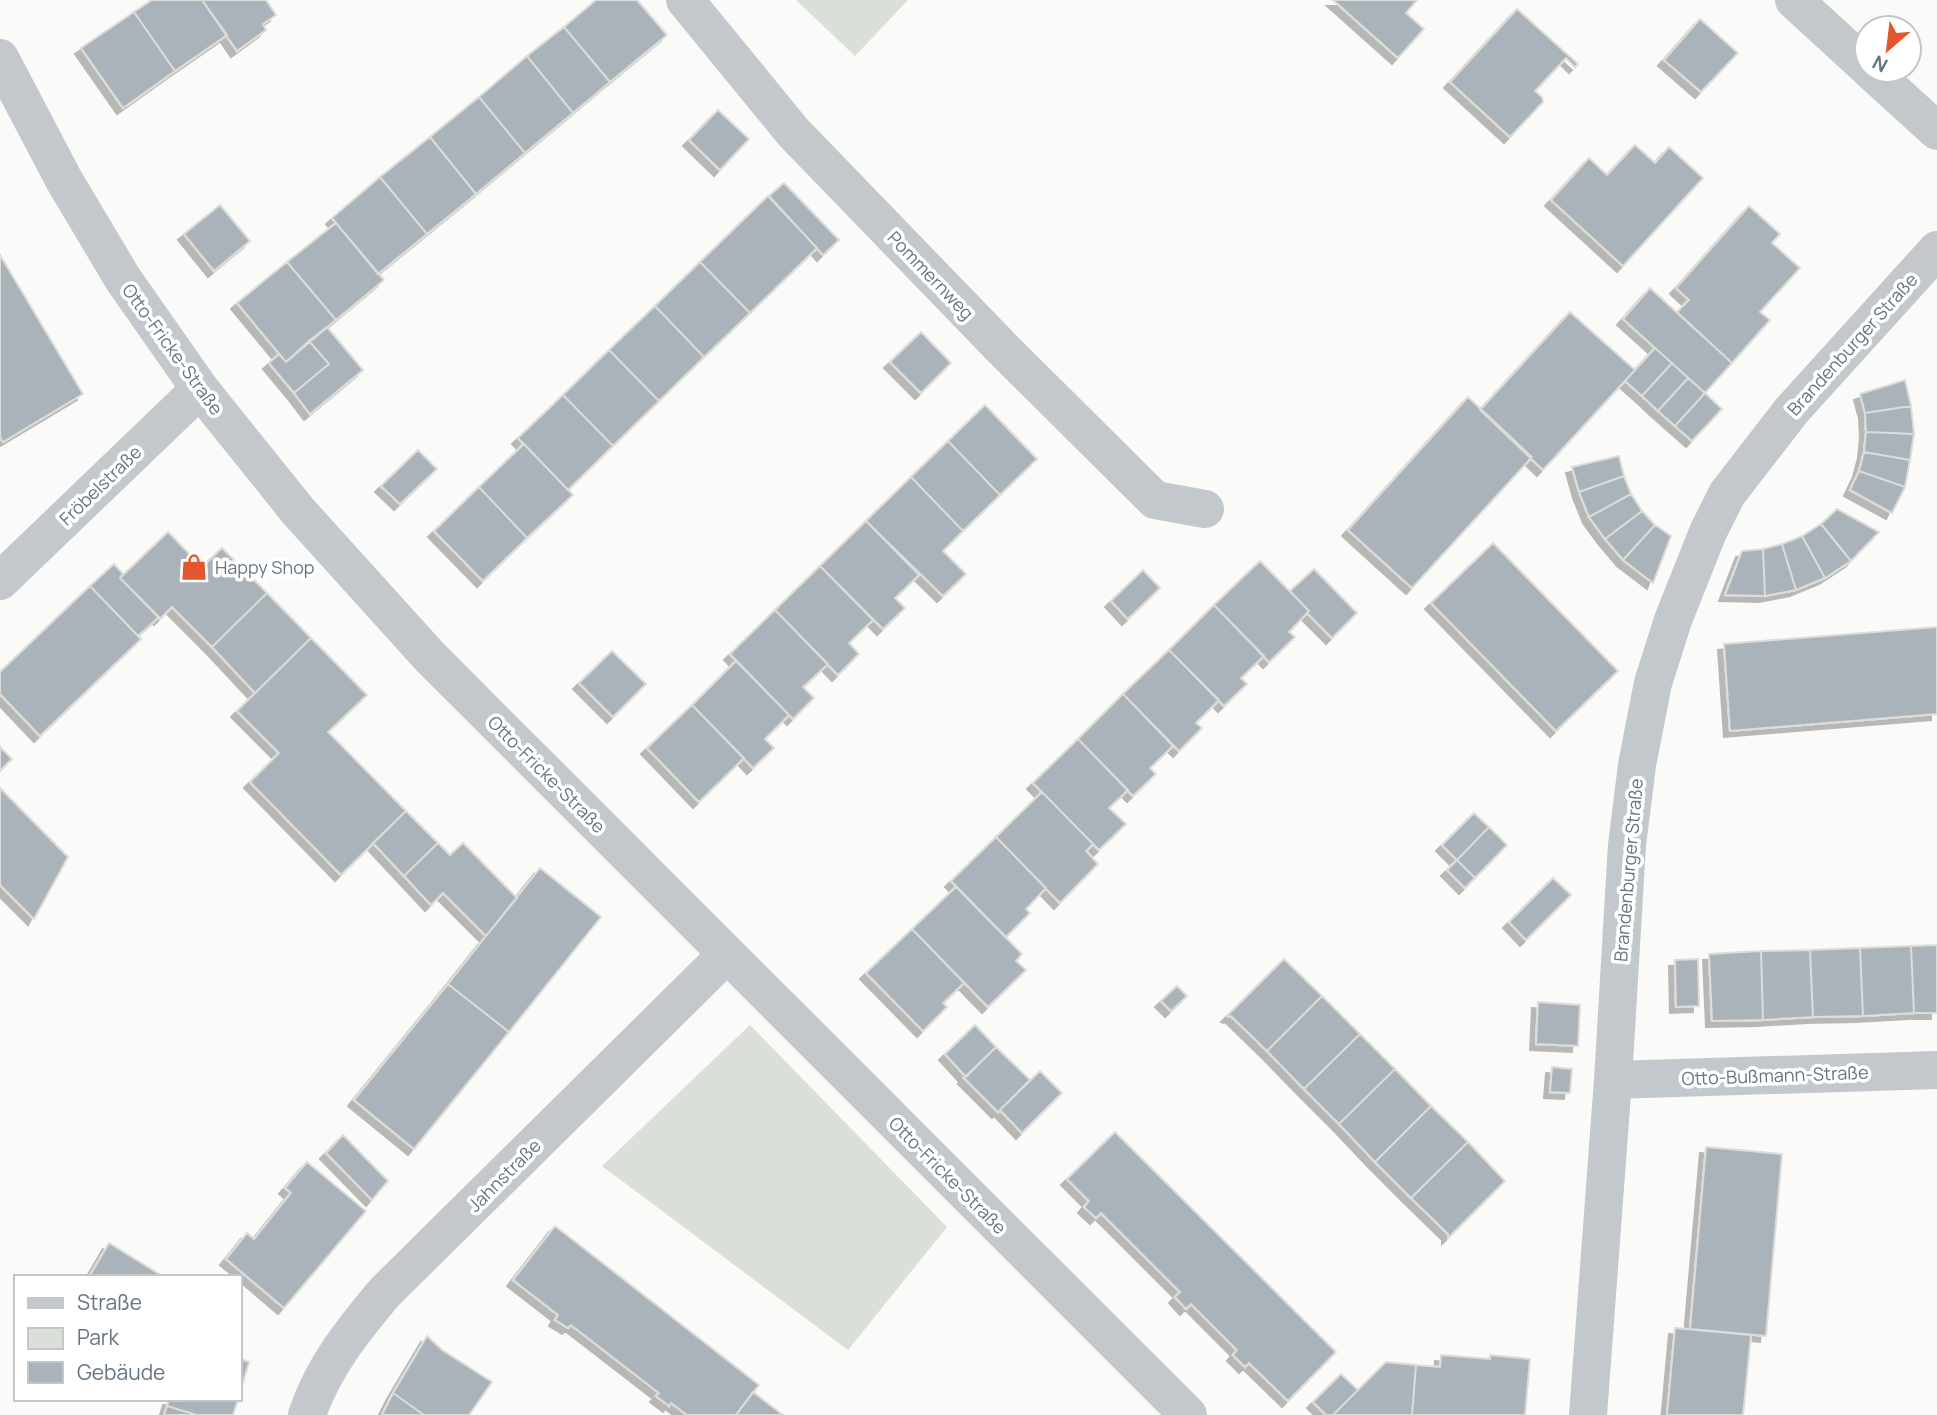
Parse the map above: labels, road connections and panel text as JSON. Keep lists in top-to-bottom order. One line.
{"streets":{"street":["Pommernweg","Brandenburger Straße","Otto-Fricke-Straße","Fröbelstraße","Otto-Bußmann-Straße","Jahnstraße"]},"crossings":[["Brandenburger Straße","Otto-Bußmann-Straße"],["Otto-Fricke-Straße","Fröbelstraße"],["Otto-Fricke-Straße","Jahnstraße"]],"places":{"shop":["Happy Shop"]},"legend":["Straße","Park","Gebäude"],"north":"bottom left"}
